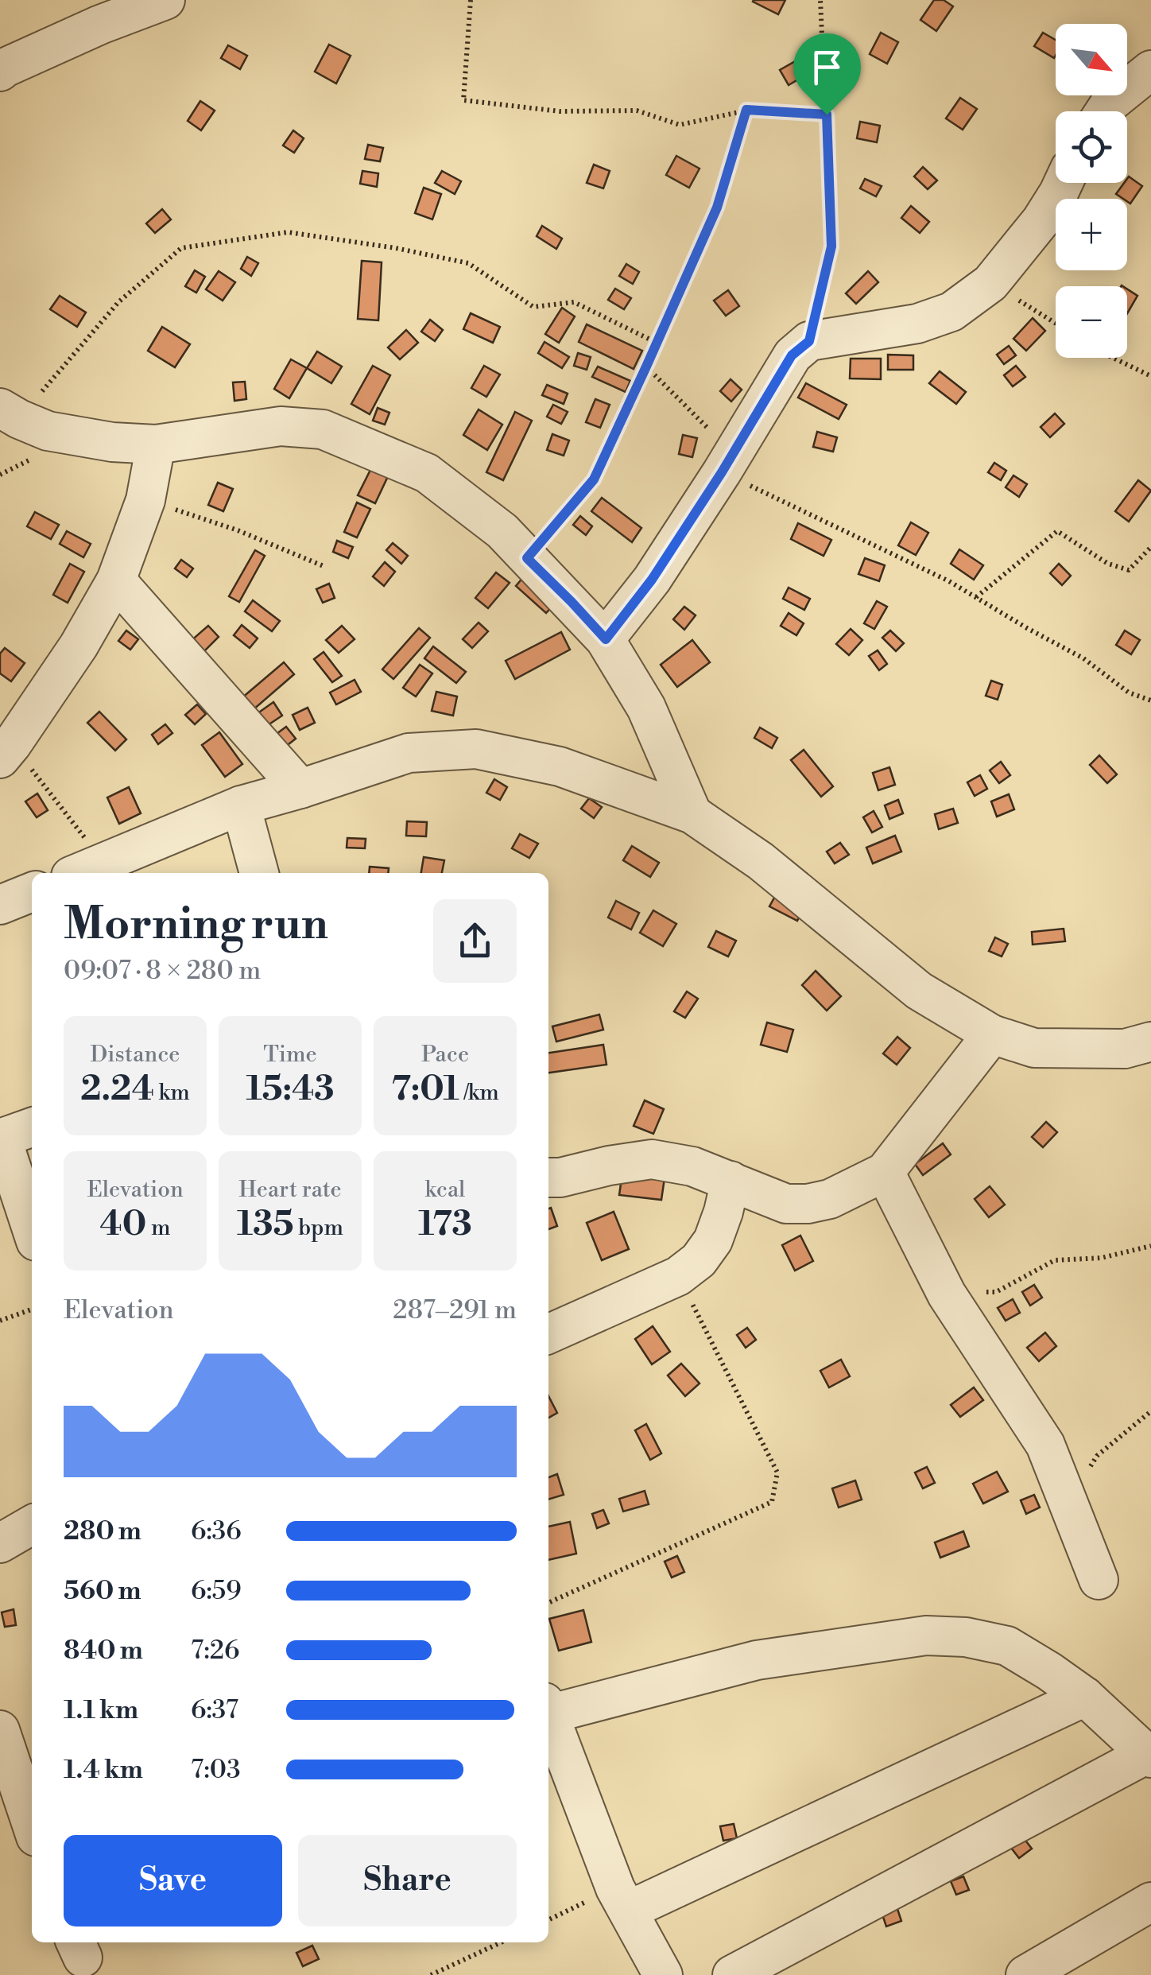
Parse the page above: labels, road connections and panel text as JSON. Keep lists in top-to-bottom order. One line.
{"north":"bottom right","page":{"map_buttons":["+","−"],"heading":["Morning run","09:07 · 8 × 280 m"],"stats":[["Distance","2.24 km"],["Time","15:43"],["Pace","7:01 /km"],["Elevation","40 m"],["Heart rate","135 bpm"],["kcal","173"]],"chart":["Elevation","287–291 m"],"list":[{"name":"280 m","note":"6:36"},{"name":"560 m","note":"6:59"},{"name":"840 m","note":"7:26"},{"name":"1.1 km","note":"6:37"},{"name":"1.4 km","note":"7:03"}],"buttons":["Save","Share"]}}
